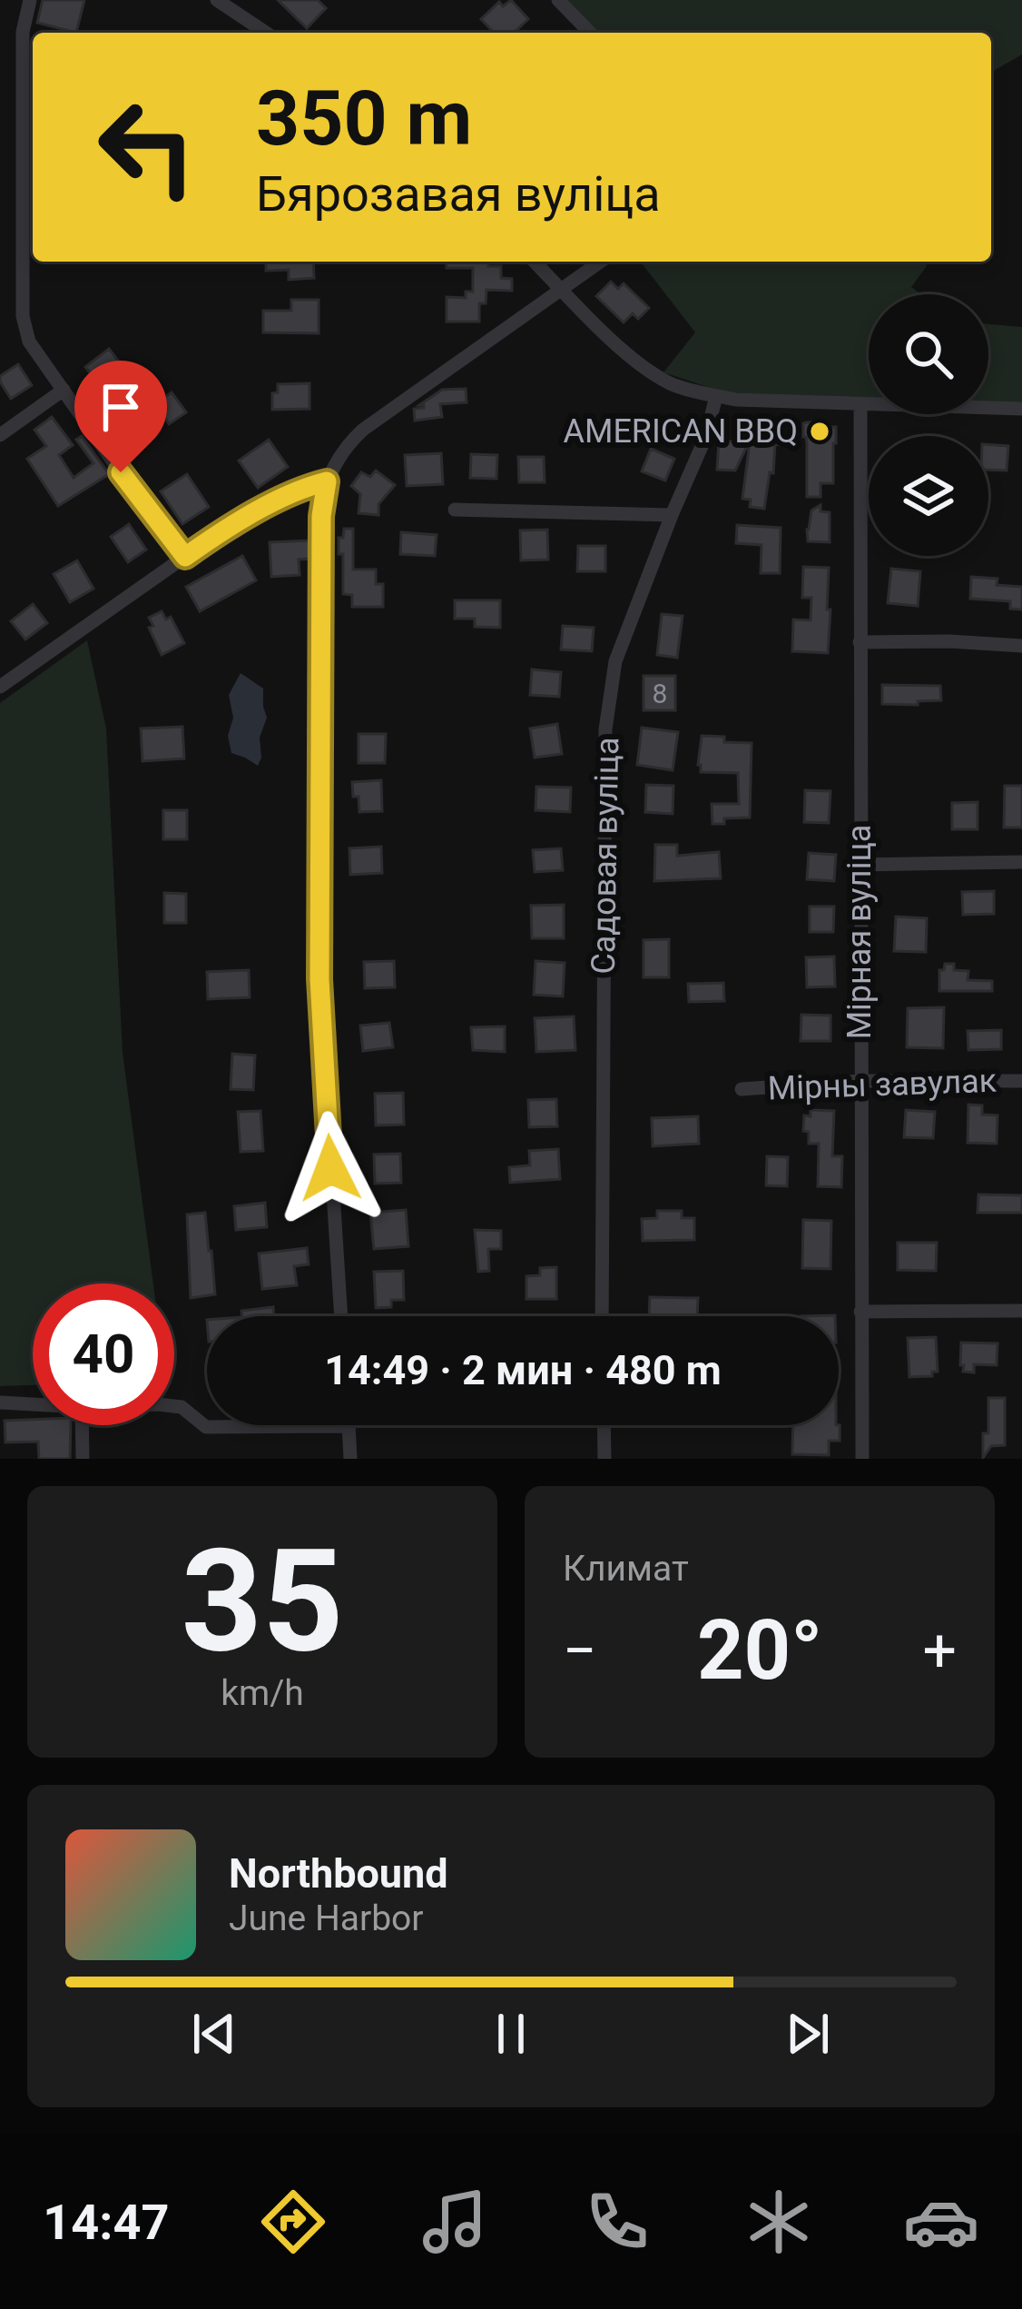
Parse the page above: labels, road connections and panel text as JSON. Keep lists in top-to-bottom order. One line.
{"streets":{"street":["Садовая вуліца","Мірная вуліца","Мірны завулак"]},"crossings":[["Мірная вуліца","Мірны завулак"]],"places":["AMERICAN BBQ"],"house_numbers":["8"],"page":{"turn":["350 m","Бярозавая вуліца"],"limit":"40","trip":"14:49 · 2 мин · 480 m","tile":[["35","km/h"],"Климат"],"heat":["−","20°","+"],"song":["Northbound","June Harbor"],"tabs":"14:47"}}
